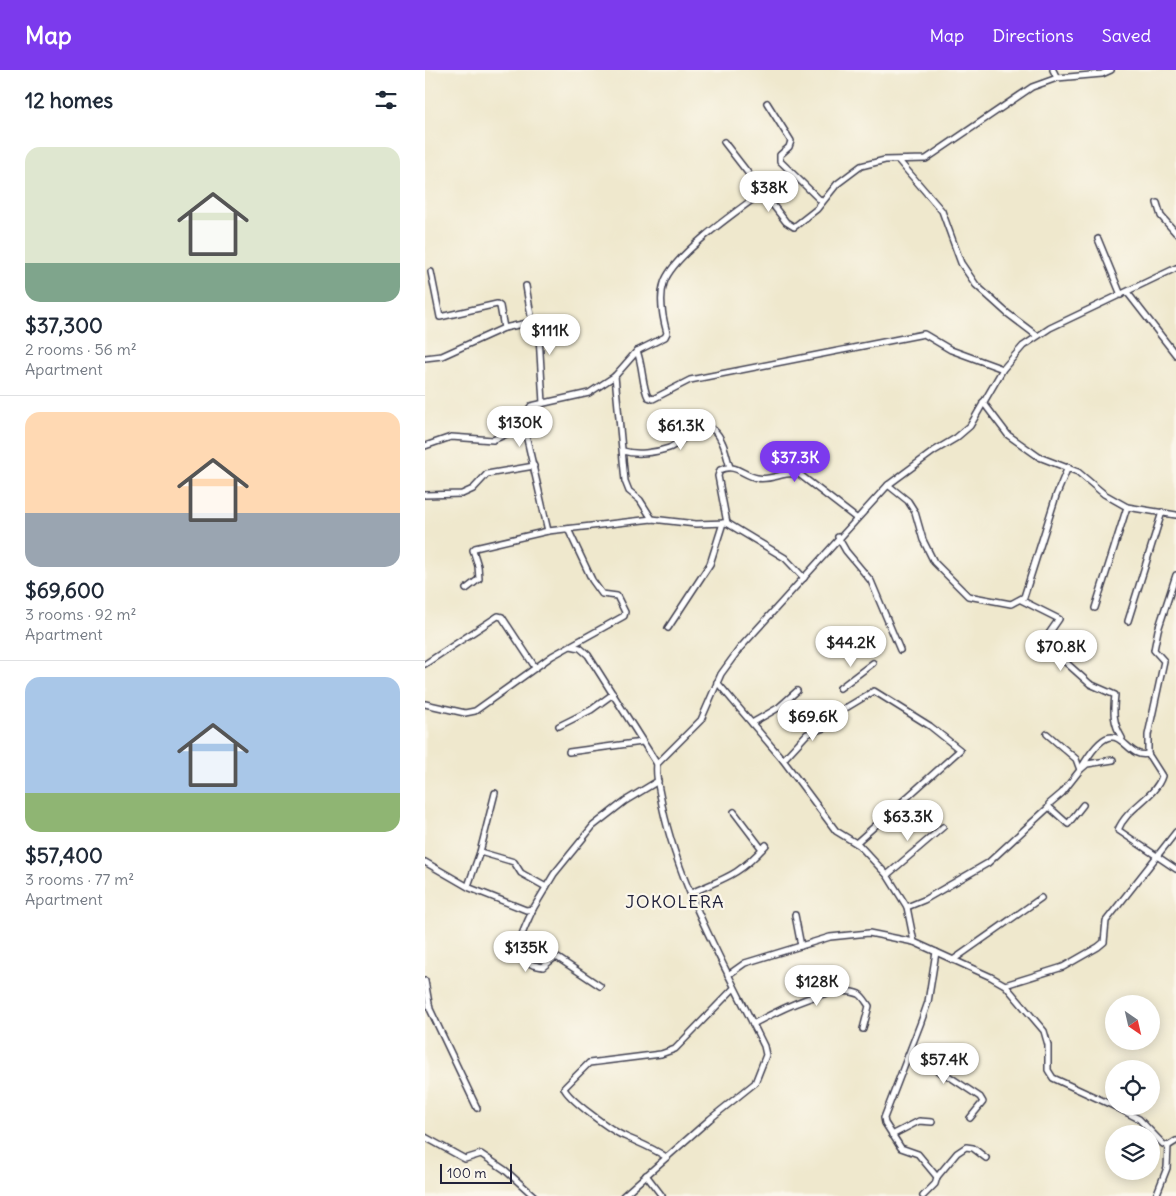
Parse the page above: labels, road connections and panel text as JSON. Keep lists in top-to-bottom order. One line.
{"districts":["JOKOLERA"],"scale_bar":"100 m","north":"bottom right","page":{"header":"Map","nav":["Map","Directions","Saved"],"heading":"12 homes","list":[{"name":"$37,300","note":"2 rooms · 56 m² · Apartment"},{"name":"$69,600","note":"3 rooms · 92 m² · Apartment"},{"name":"$57,400","note":"3 rooms · 77 m² · Apartment"}],"price":["$38K","$111K","$130K","$61.3K","$37.3K","$44.2K","$70.8K","$69.6K","$63.3K","$135K","$128K","$57.4K"],"scale":"100 m"}}
